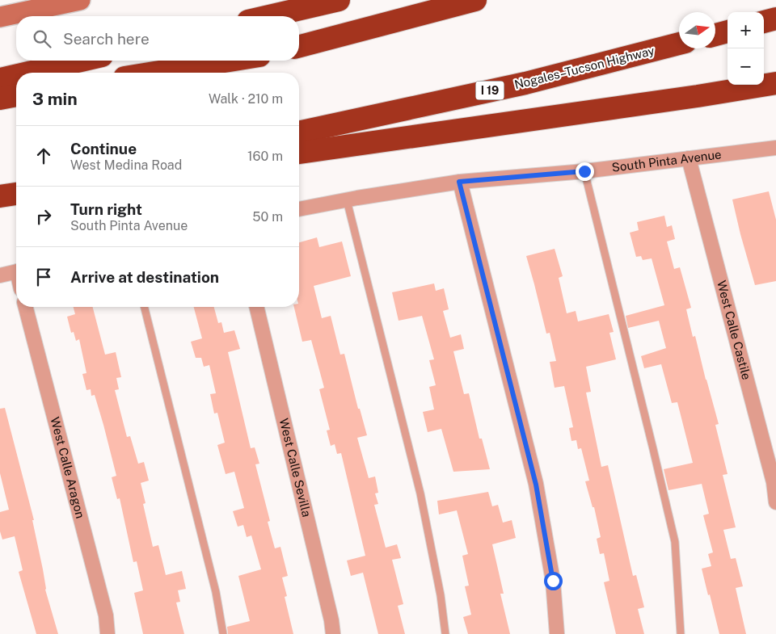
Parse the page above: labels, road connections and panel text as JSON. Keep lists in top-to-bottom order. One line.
{"streets":{"highway":["Nogales–Tucson Highway","I 19"],"street":["South Pinta Avenue","West Calle Castile","West Calle Aragon","West Calle Sevilla"]},"crossings":[["South Pinta Avenue","West Calle Castile"]],"north":"right","page":{"map_buttons":["+","−"],"search":"Search here","heading":["3 min","Walk · 210 m"],"list":[["Continue","West Medina Road","160 m"],["Turn right","South Pinta Avenue","50 m"],"Arrive at destination"]}}
